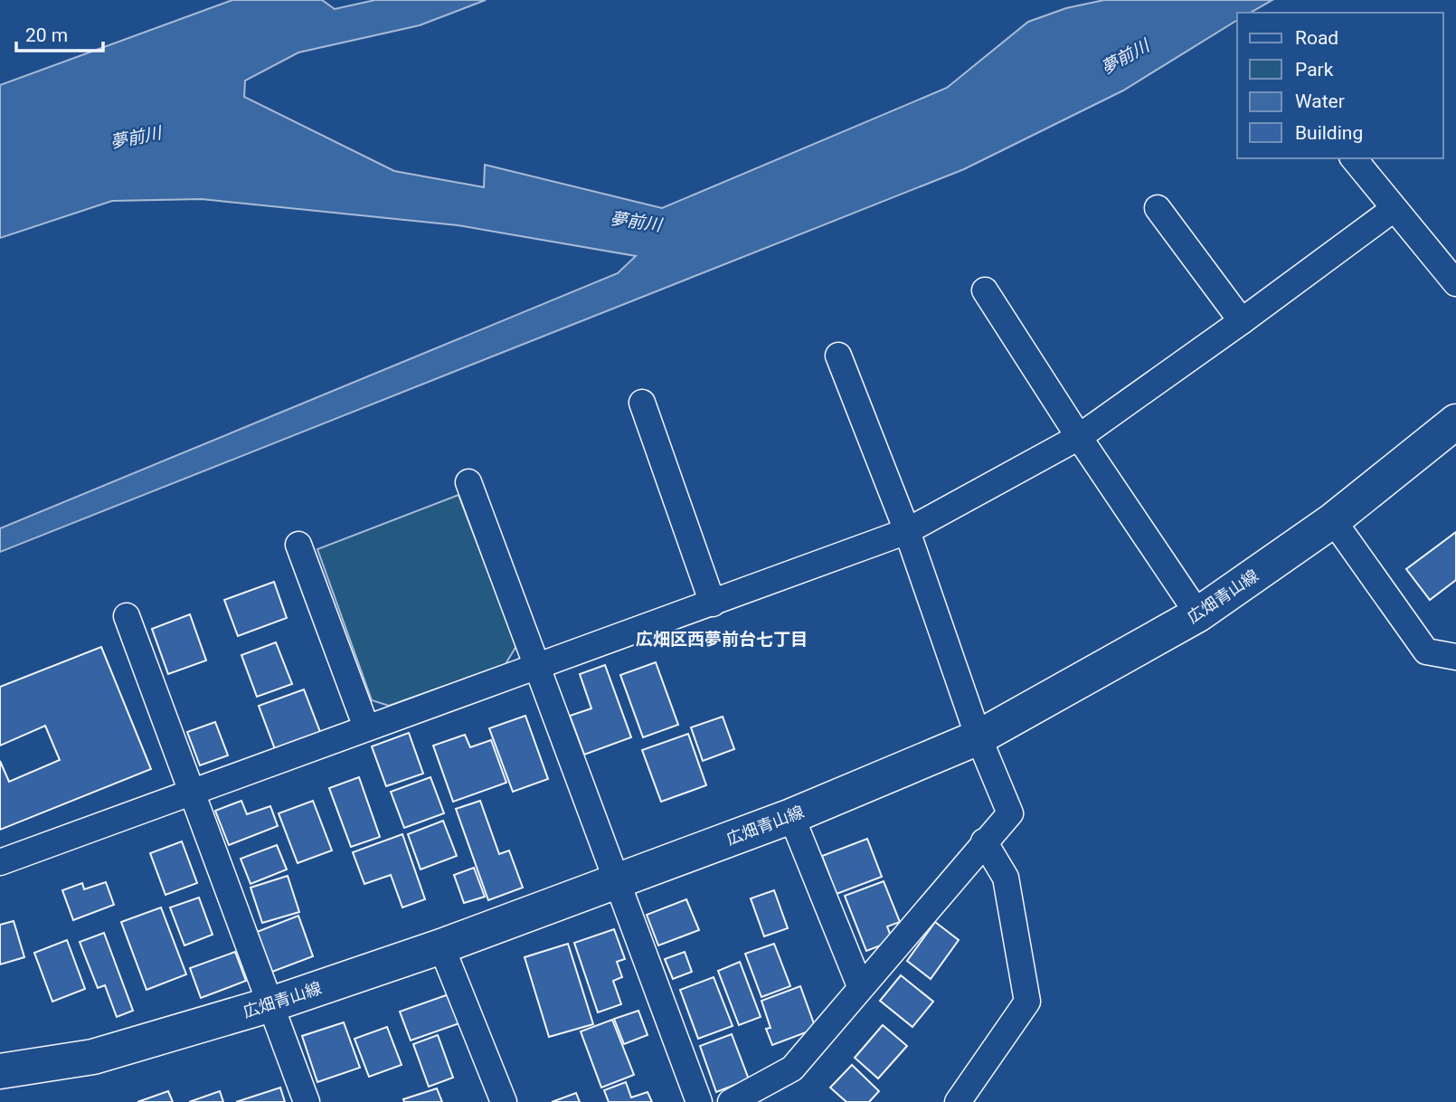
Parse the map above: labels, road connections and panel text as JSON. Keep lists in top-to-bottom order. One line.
{"streets":{"main road":["広畑青山線"]},"districts":["広畑区西夢前台七丁目"],"water":["夢前川"],"legend":["Road","Park","Water","Building"],"scale_bar":"20 m"}
